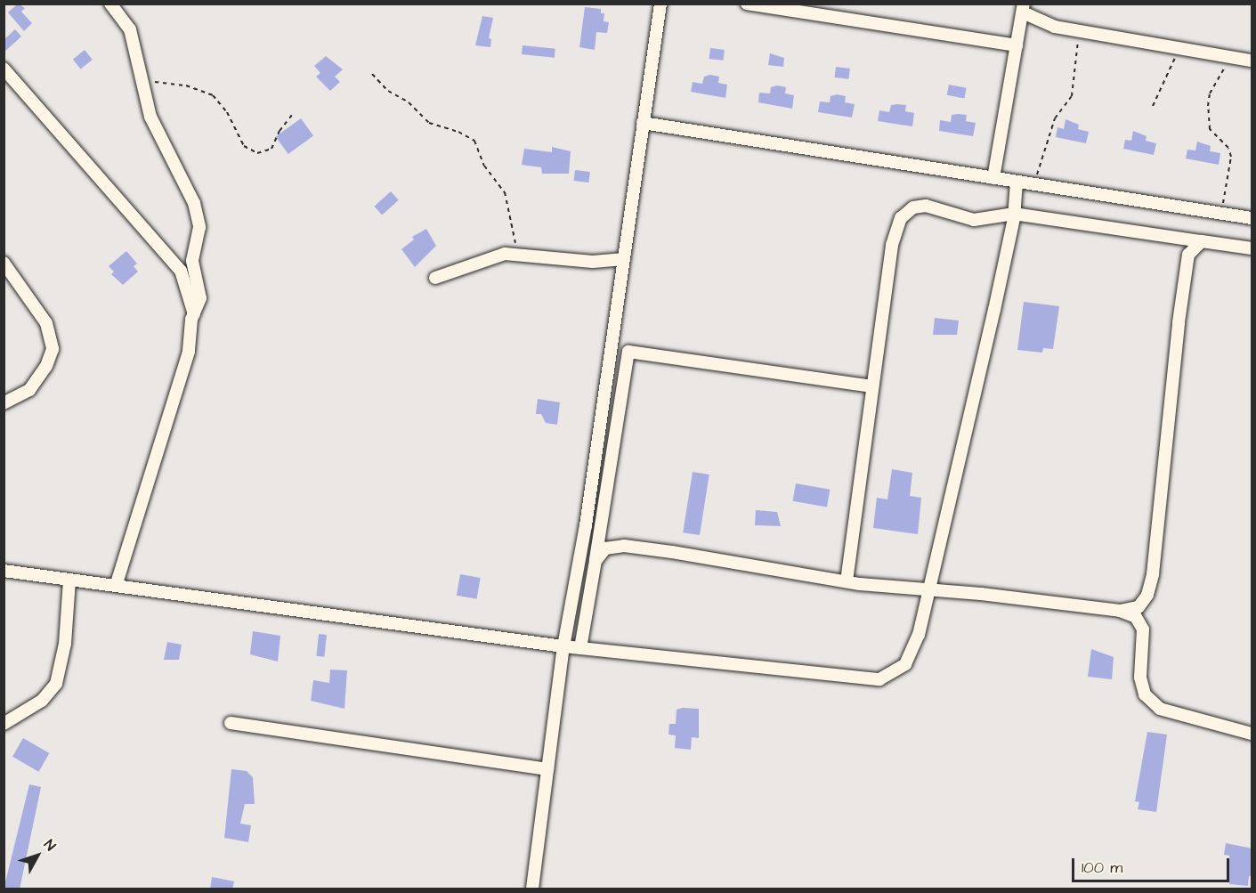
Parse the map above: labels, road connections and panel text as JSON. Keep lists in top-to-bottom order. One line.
{"scale_bar":"100 m","north":"top right"}
